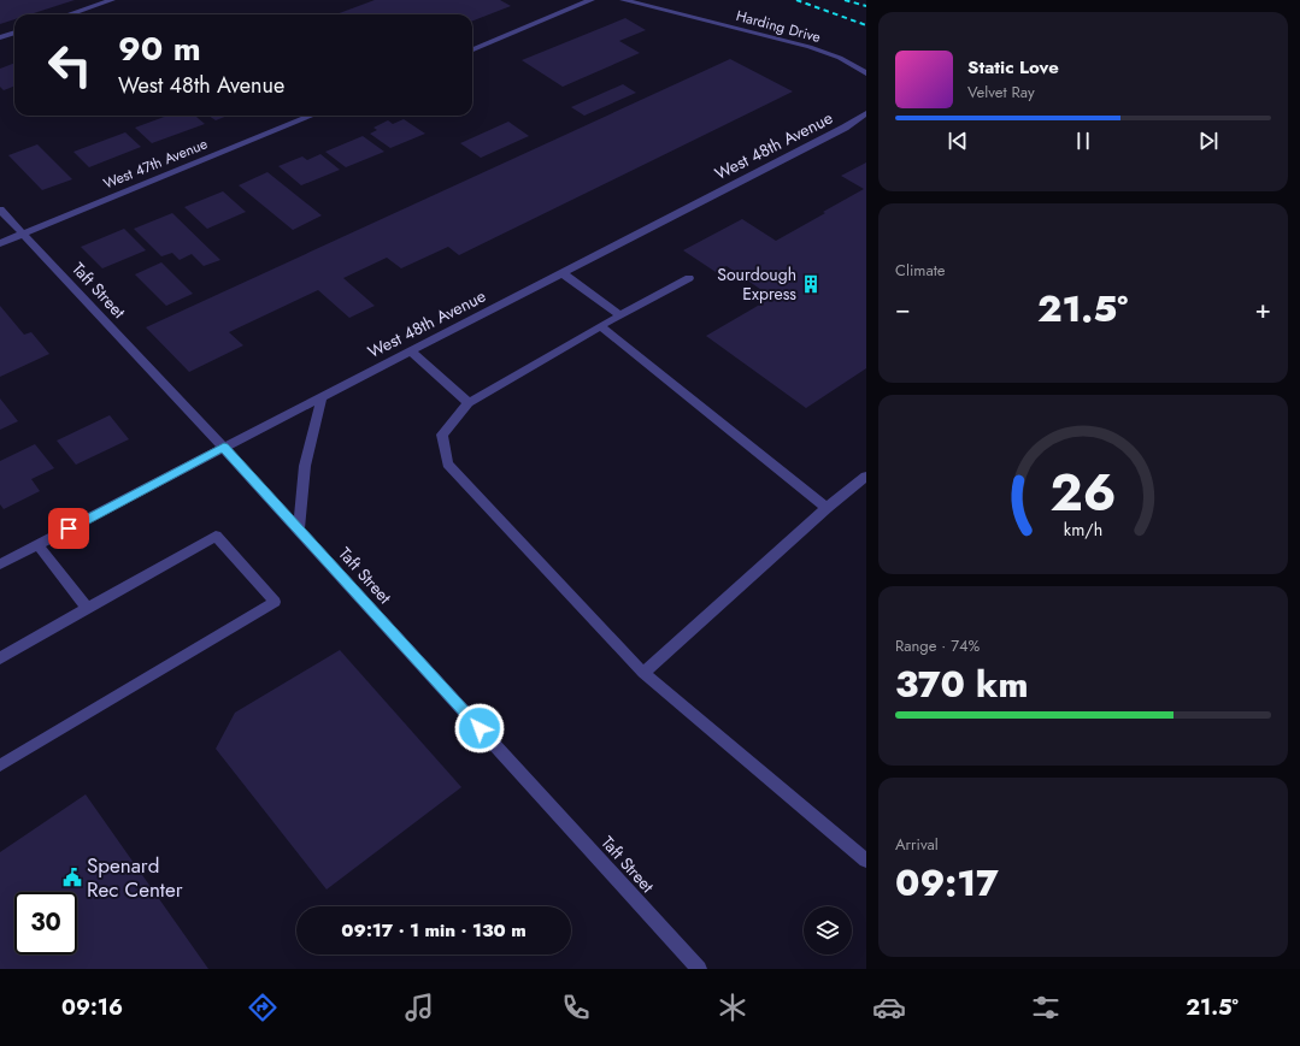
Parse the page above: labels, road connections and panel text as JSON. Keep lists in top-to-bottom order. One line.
{"streets":{"street":["Harding Drive","West 48th Avenue","West 47th Avenue","Taft Street"]},"crossings":[["West 48th Avenue","Taft Street"],["West 47th Avenue","Taft Street"]],"places":{"building":["Sourdough Express"],"public building":["Spenard Rec Center"]},"page":{"turn":["90 m","West 48th Avenue"],"song":["Static Love","Velvet Ray"],"tile":["Climate",["Range · 74%","370 km"],["Arrival","09:17"]],"heat":["−","21.5°","+"],"limit":"30","trip":"09:17 · 1 min · 130 m","tabs":["09:16","21.5°"],"gauge":["26","km/h"]}}
